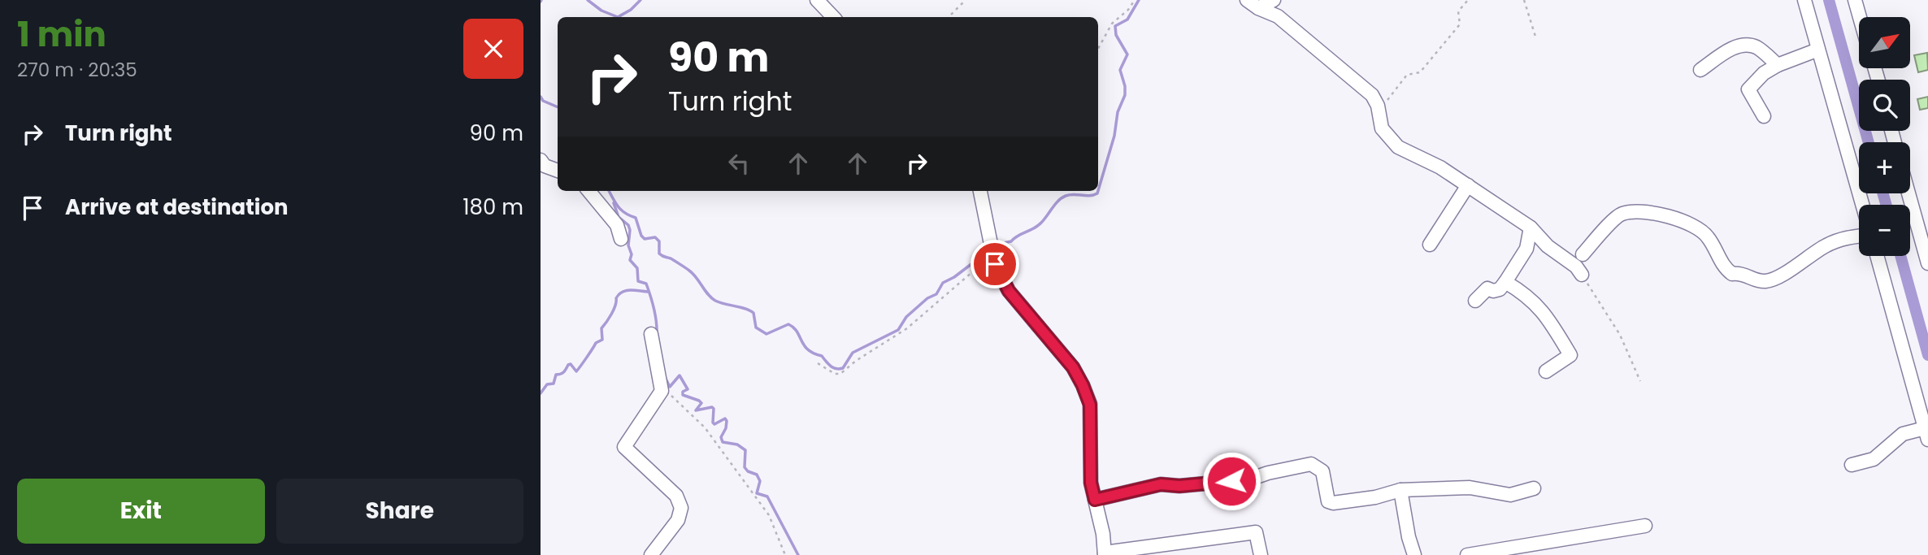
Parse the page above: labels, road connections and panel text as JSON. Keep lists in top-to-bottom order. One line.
{"north":"top right","page":{"heading":["1 min","270 m · 20:35"],"map_buttons":["+","−"],"turn":["90 m","Turn right"],"list":[{"name":"Turn right","value":"90 m"},{"name":"Arrive at destination","value":"180 m"}],"buttons":["Exit","Share"]}}
